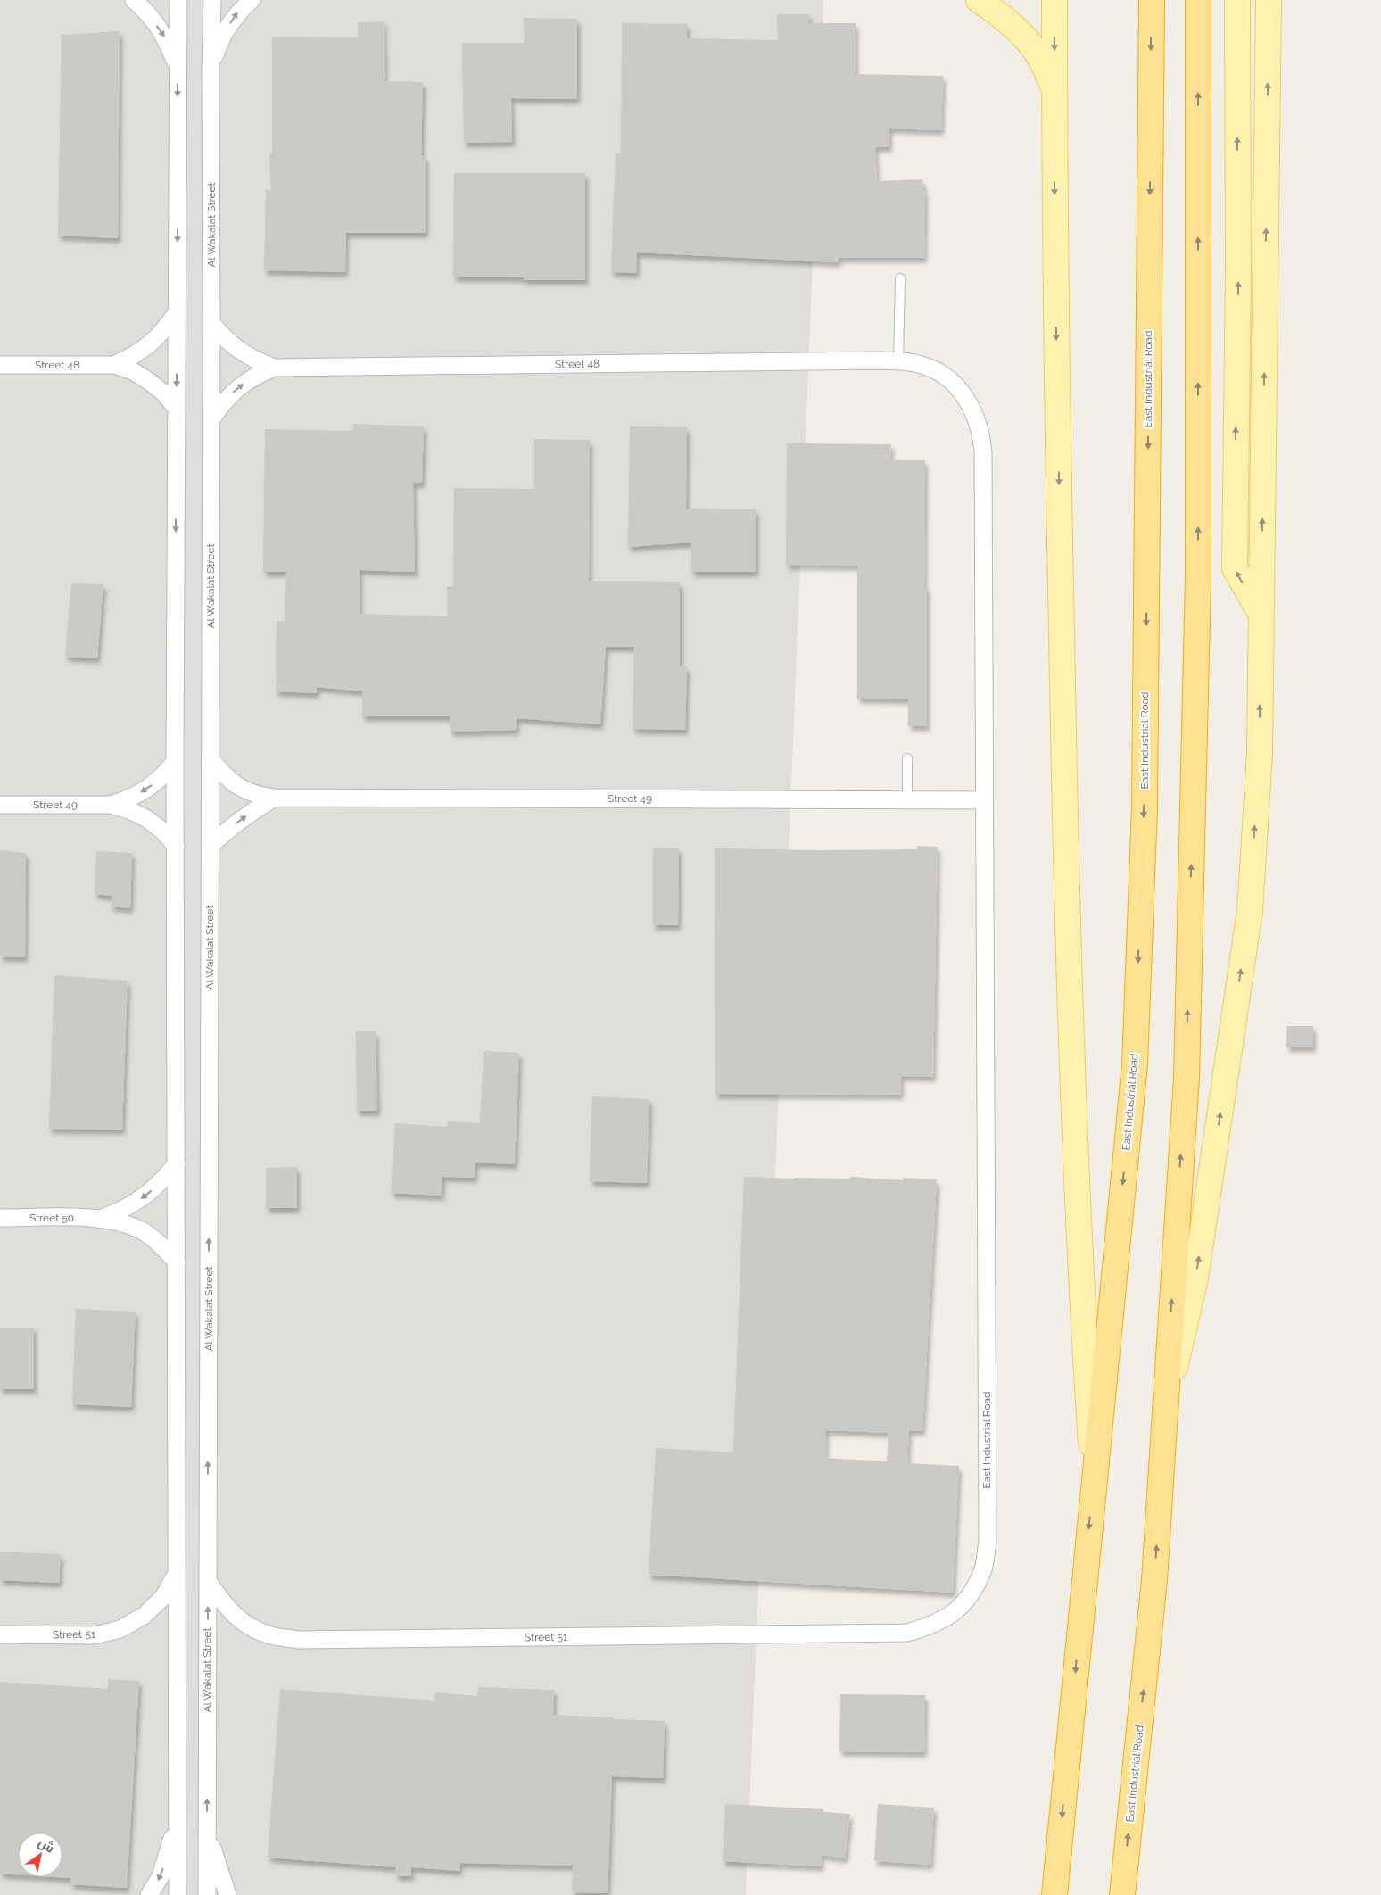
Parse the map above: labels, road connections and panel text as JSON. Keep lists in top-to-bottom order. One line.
{"streets":{"highway":["East Industrial Road"],"street":["Al Wakalat Street","Street 48","Street 49","Street 50","Street 51"]},"crossings":[["Al Wakalat Street","Street 48"],["Al Wakalat Street","Street 49"],["Al Wakalat Street","Street 51"],["Street 48","East Industrial Road"],["East Industrial Road","Street 49"],["East Industrial Road","Street 51"]],"north":"top right"}
